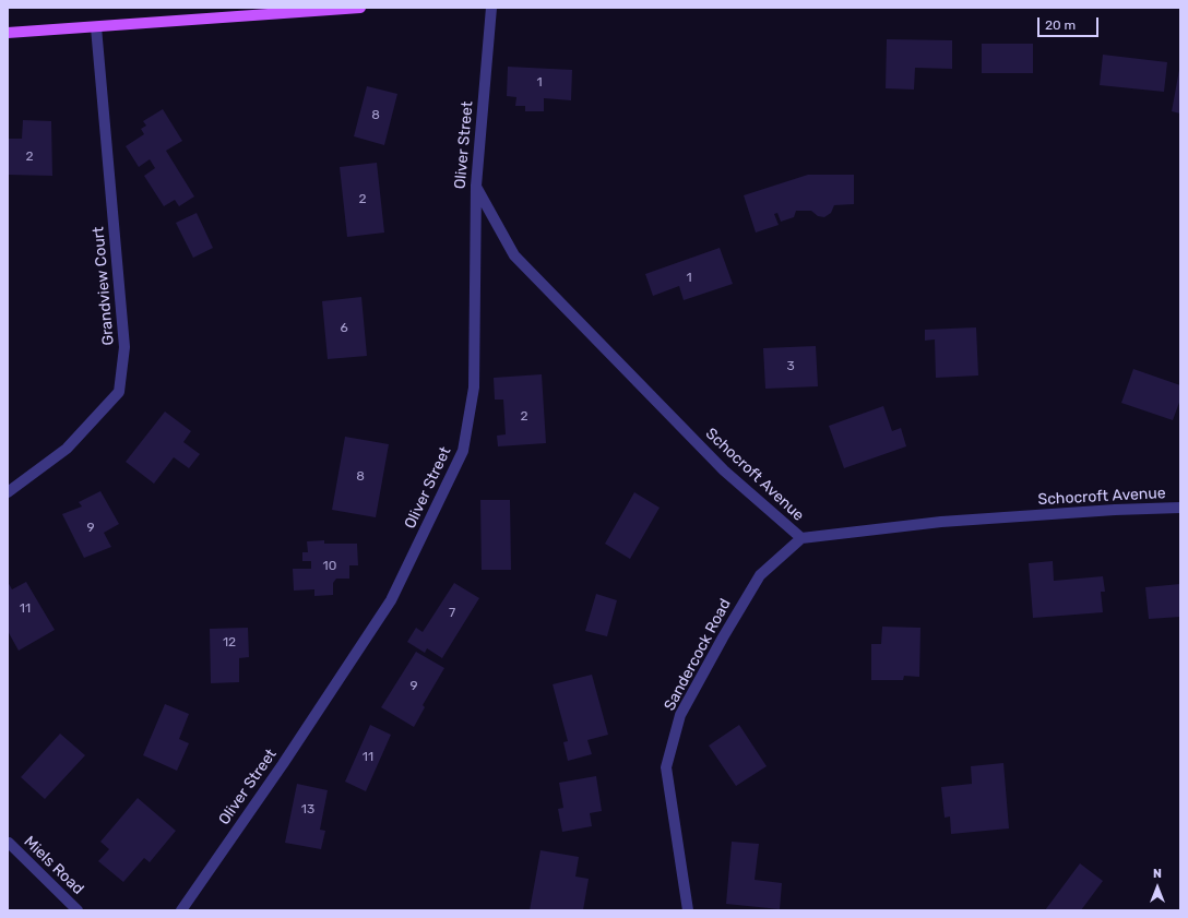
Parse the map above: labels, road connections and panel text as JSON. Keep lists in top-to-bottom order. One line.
{"streets":{"street":["Oliver Street","Grandview Court","Schocroft Avenue","Sandercock Road","Miels Road"]},"crossings":[["Oliver Street","Schocroft Avenue"],["Schocroft Avenue","Sandercock Road"]],"house_numbers":["1","8","2","2","1","6","3","2","8","9","10","11","7","12","9","11","13"],"scale_bar":"20 m","north":"top"}
